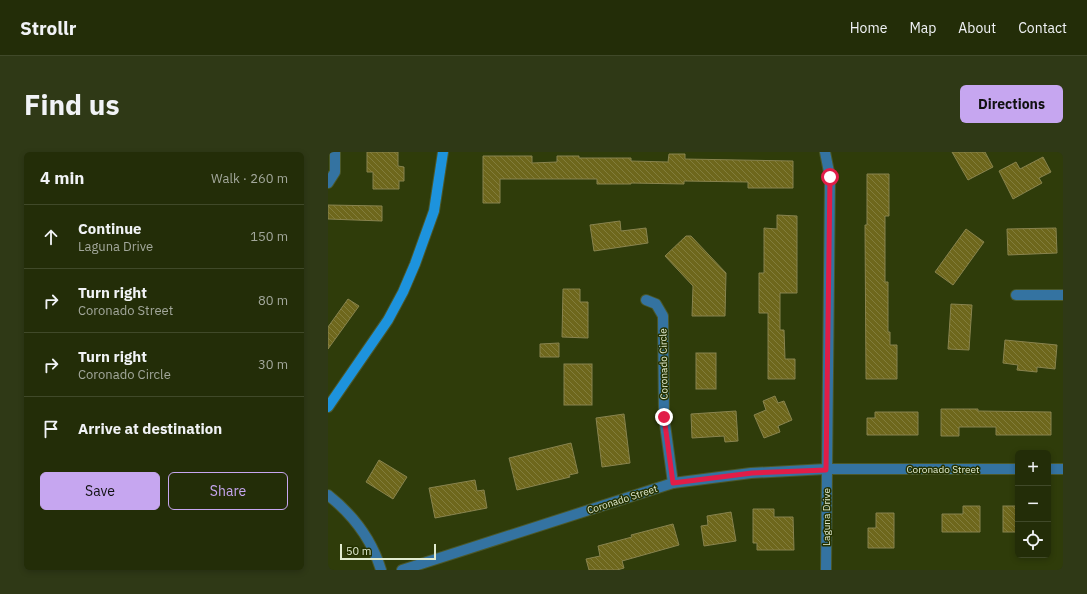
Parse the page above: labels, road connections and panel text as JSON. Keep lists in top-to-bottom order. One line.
{"streets":{"street":["Coronado Circle","Coronado Street","Laguna Drive"]},"crossings":[["Coronado Circle","Coronado Street"],["Coronado Street","Laguna Drive"]],"scale_bar":"50 m","page":{"header":"Strollr","nav":["Home","Map","About","Contact"],"buttons":["Directions",["Save","Share"]],"title":"Find us","heading":["4 min","Walk · 260 m"],"list":[["Continue","Laguna Drive","150 m"],["Turn right","Coronado Street","80 m"],["Turn right","Coronado Circle","30 m"],"Arrive at destination"],"map_buttons":["+","−"],"scale":"50 m"}}
